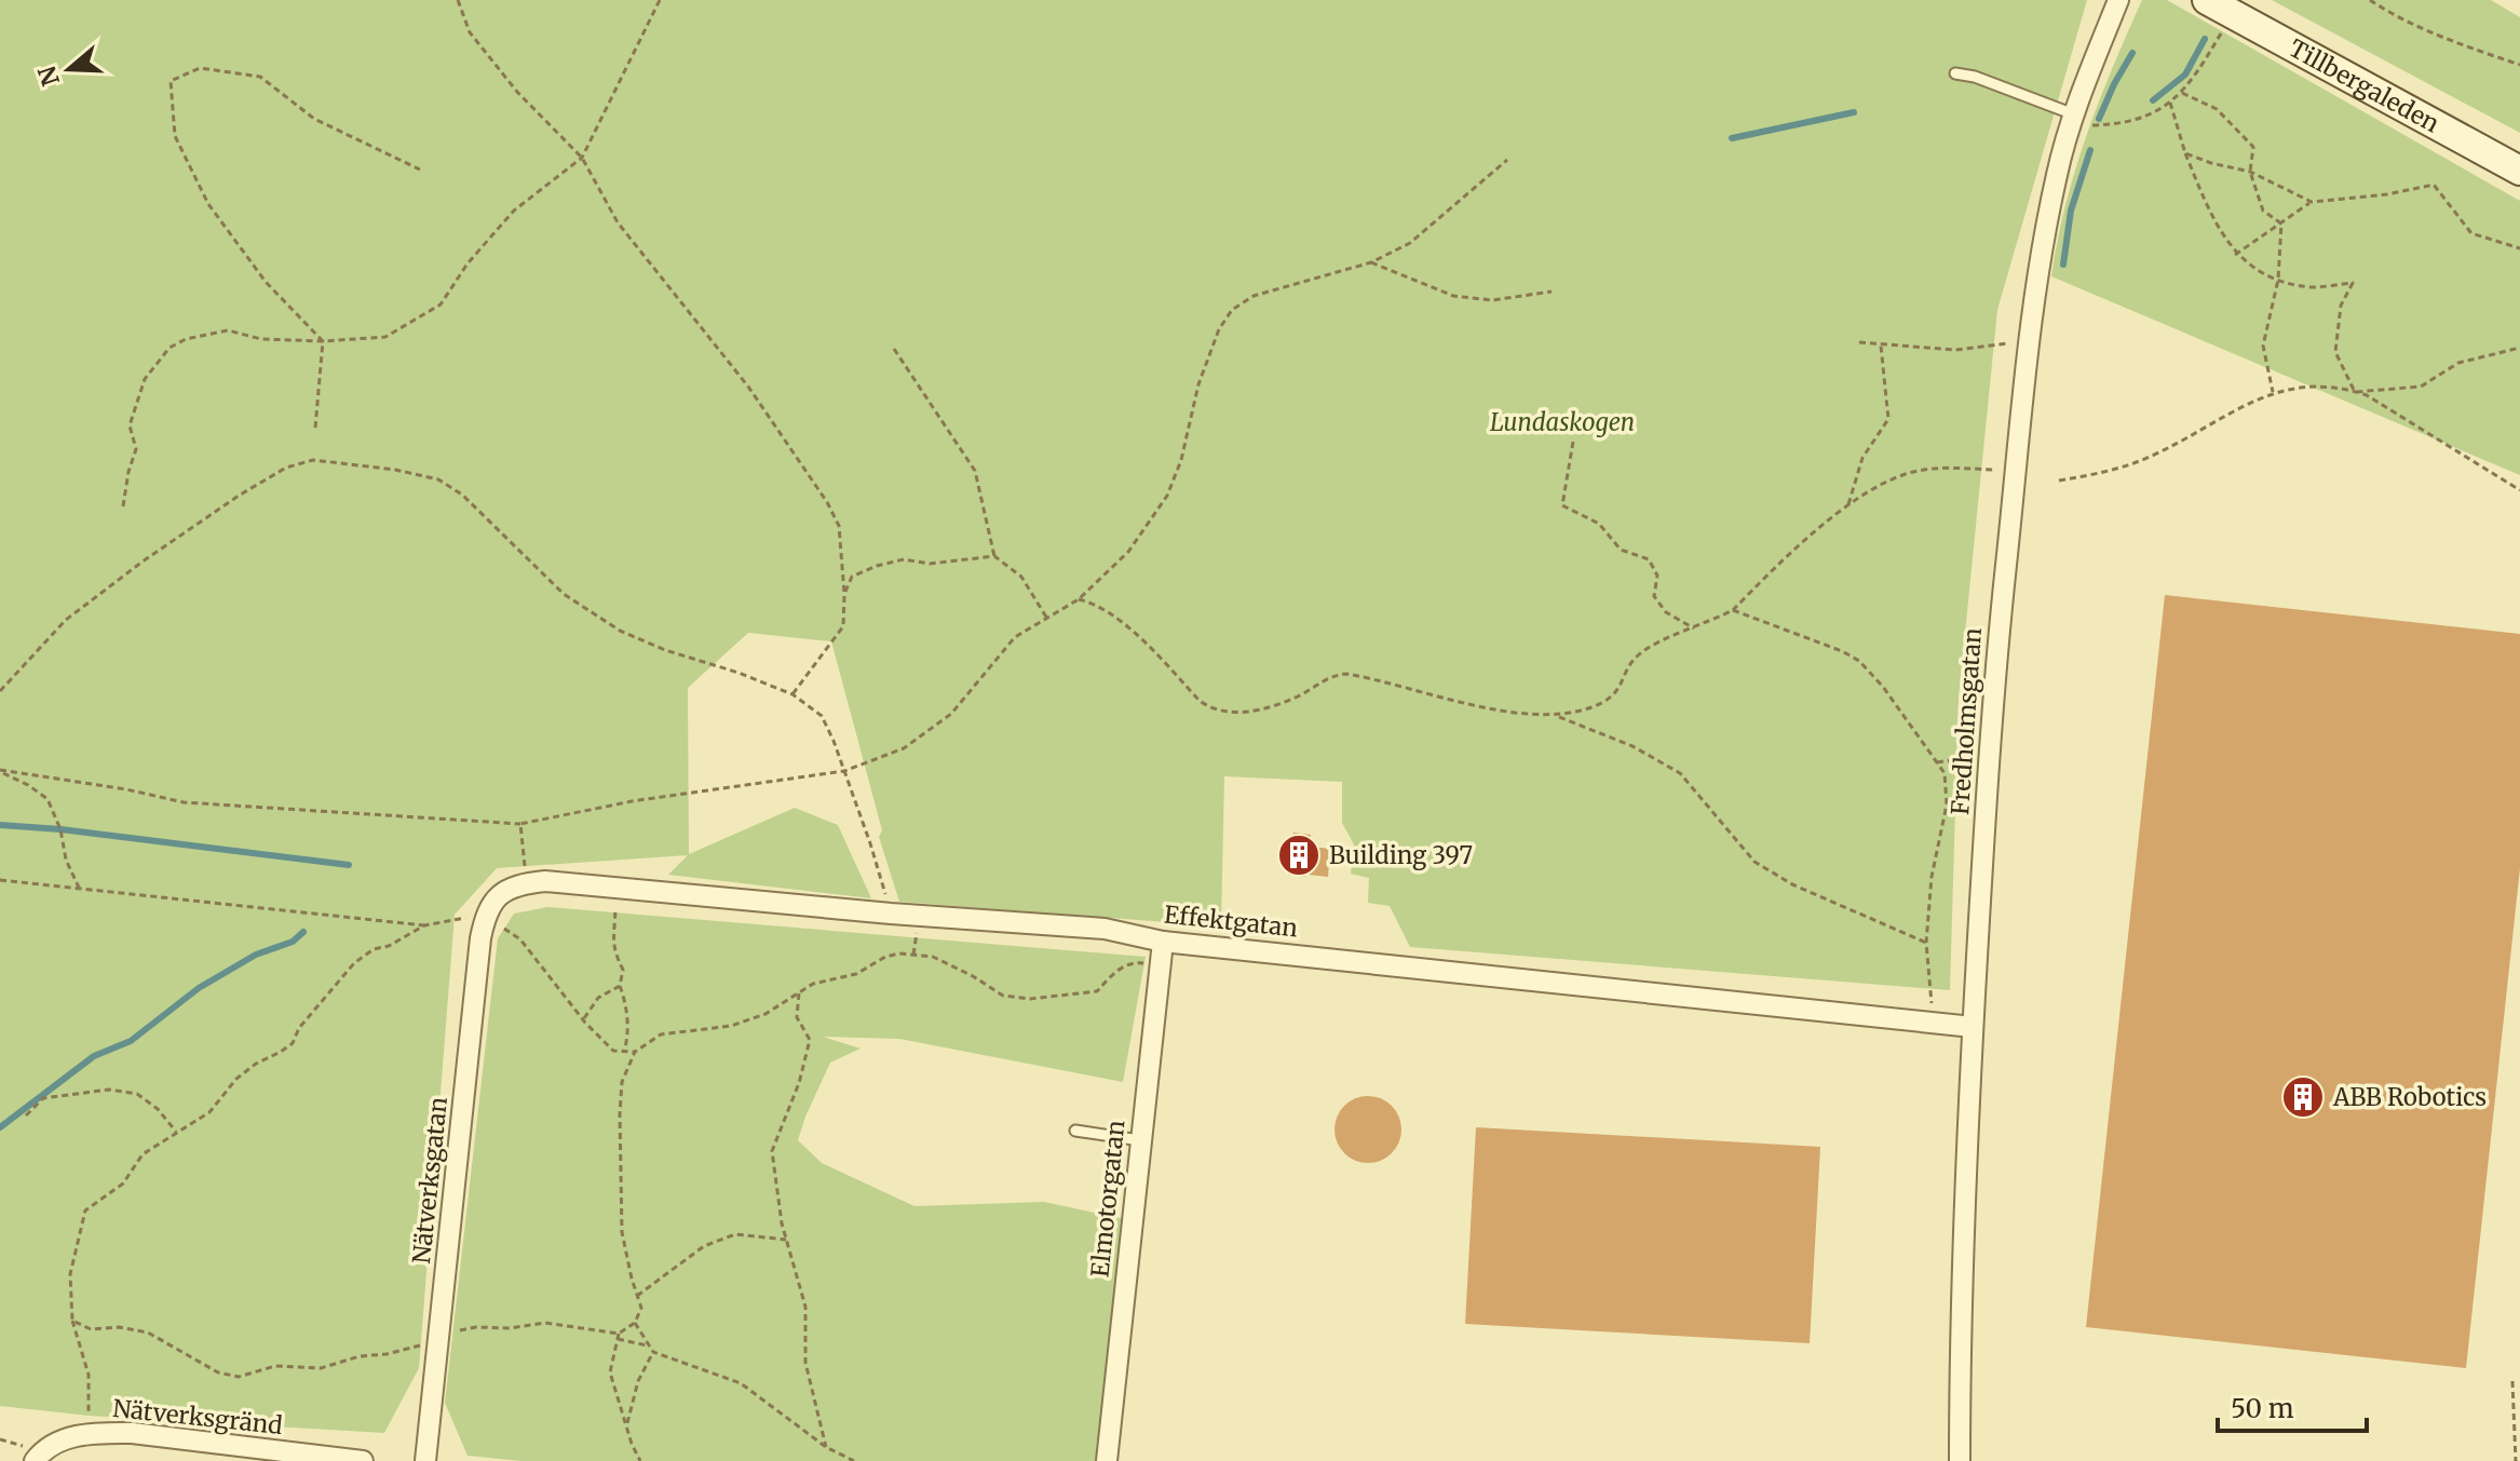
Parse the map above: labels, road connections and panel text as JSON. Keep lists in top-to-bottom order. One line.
{"streets":{"main road":["Tillbergaleden"],"street":["Fredholmsgatan","Effektgatan","Nätverksgatan","Elmotorgatan","Nätverksgränd"]},"crossings":[["Fredholmsgatan","Effektgatan"],["Effektgatan","Elmotorgatan"]],"parks":["Lundaskogen"],"places":{"building":["Building 397","ABB Robotics"]},"scale_bar":"50 m","north":"left"}
